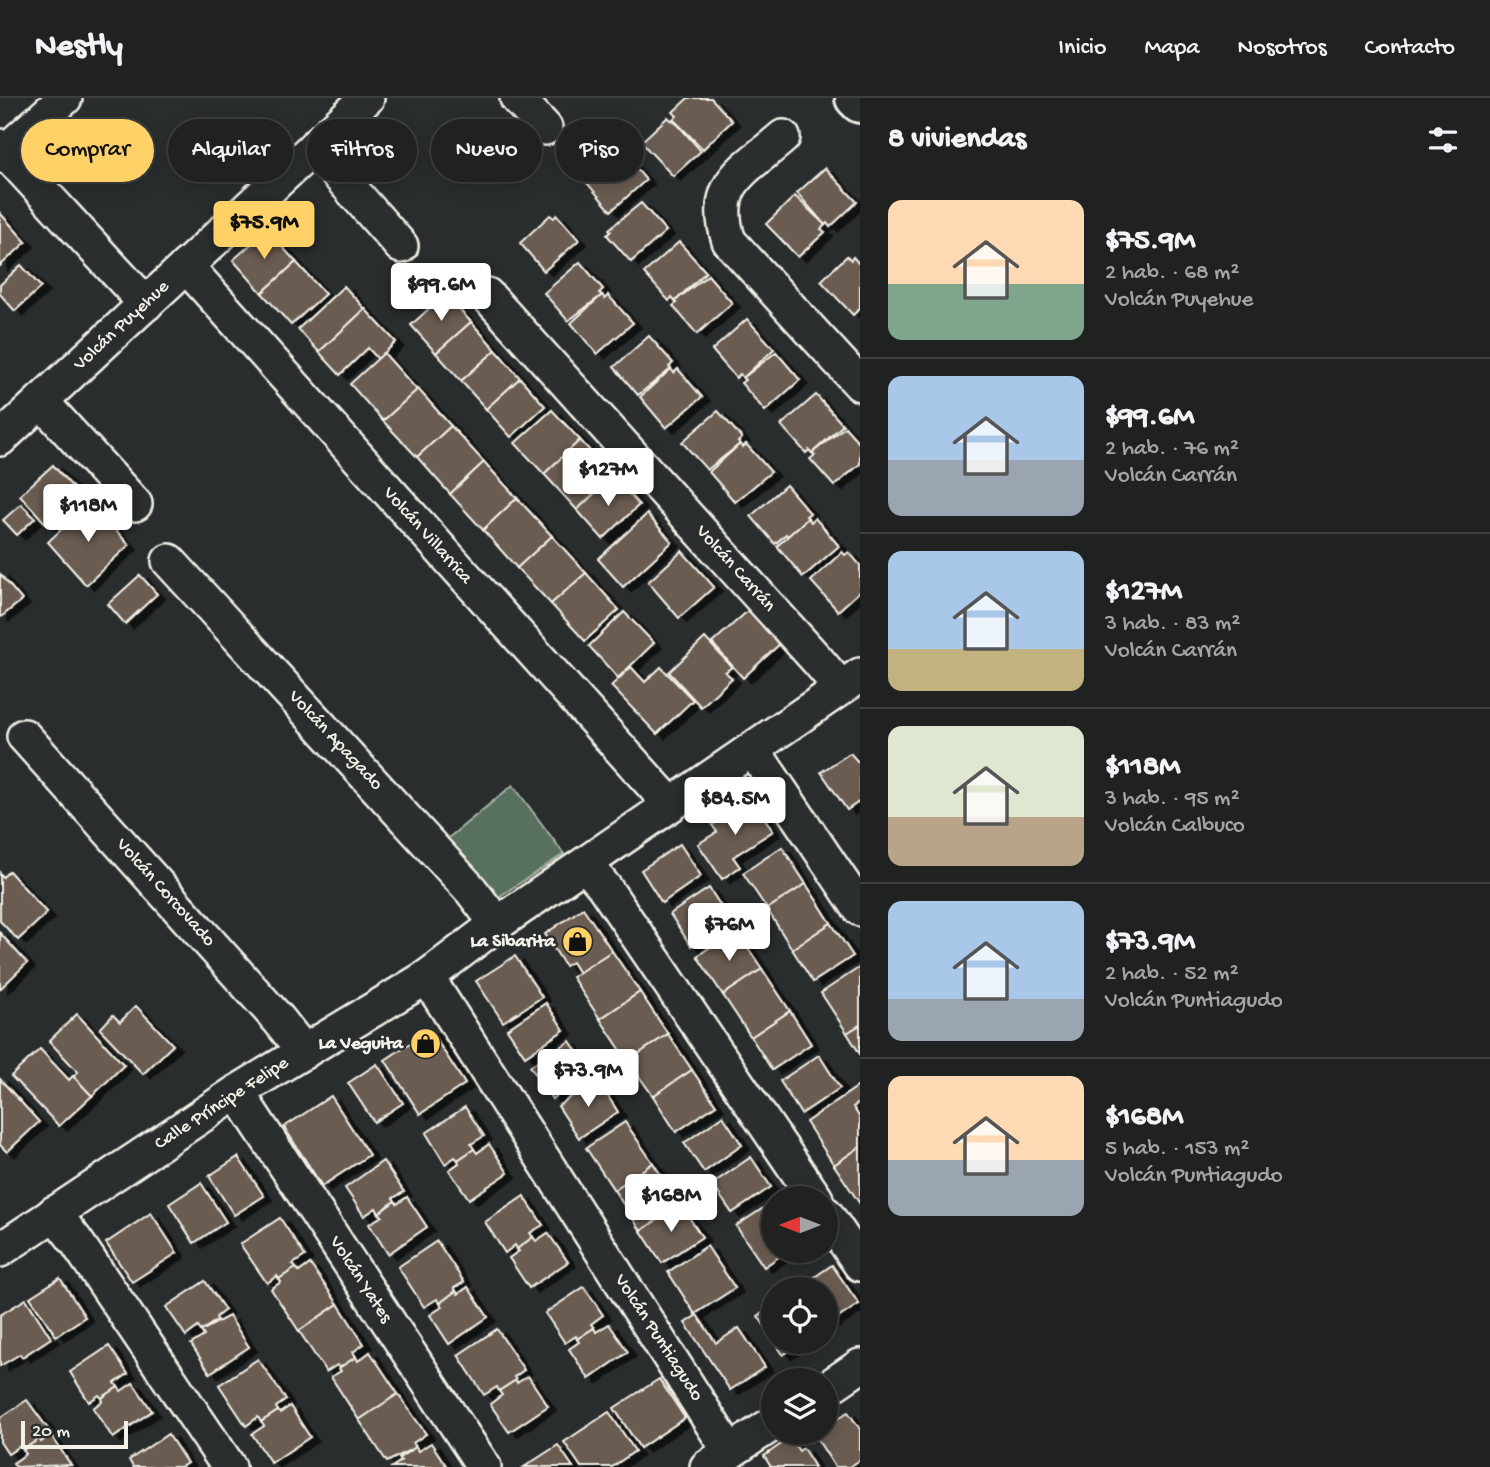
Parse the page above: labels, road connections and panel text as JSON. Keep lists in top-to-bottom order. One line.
{"streets":{"street":["Volcán Puyehue","Volcán Villarrica","Volcán Carrán","Volcán Apagado","Volcán Corcovado","Calle Príncipe Felipe","Volcán Yates","Volcán Puntiagudo"]},"crossings":[["Volcán Puyehue","Volcán Villarrica"],["Volcán Villarrica","Calle Príncipe Felipe"],["Volcán Carrán","Calle Príncipe Felipe"],["Volcán Apagado","Calle Príncipe Felipe"],["Volcán Corcovado","Calle Príncipe Felipe"],["Calle Príncipe Felipe","Volcán Yates"],["Calle Príncipe Felipe","Volcán Puntiagudo"]],"places":{"shop":["La Sibarita","La Veguita"]},"scale_bar":"20 m","north":"left","page":{"header":"Nestly","nav":["Inicio","Mapa","Nosotros","Contacto"],"heading":"8 viviendas","chip":["Comprar","Alquilar","Filtros","Nuevo","Piso"],"list":[{"name":"$75.9M","note":"2 hab. · 68 m² · Volcán Puyehue"},{"name":"$99.6M","note":"2 hab. · 76 m² · Volcán Carrán"},{"name":"$127M","note":"3 hab. · 83 m² · Volcán Carrán"},{"name":"$118M","note":"3 hab. · 95 m² · Volcán Calbuco"},{"name":"$73.9M","note":"2 hab. · 52 m² · Volcán Puntiagudo"},{"name":"$168M","note":"5 hab. · 153 m² · Volcán Puntiagudo"}],"price":["$75.9M","$99.6M","$127M","$118M","$84.5M","$76M","$73.9M","$168M"],"scale":"20 m"}}
